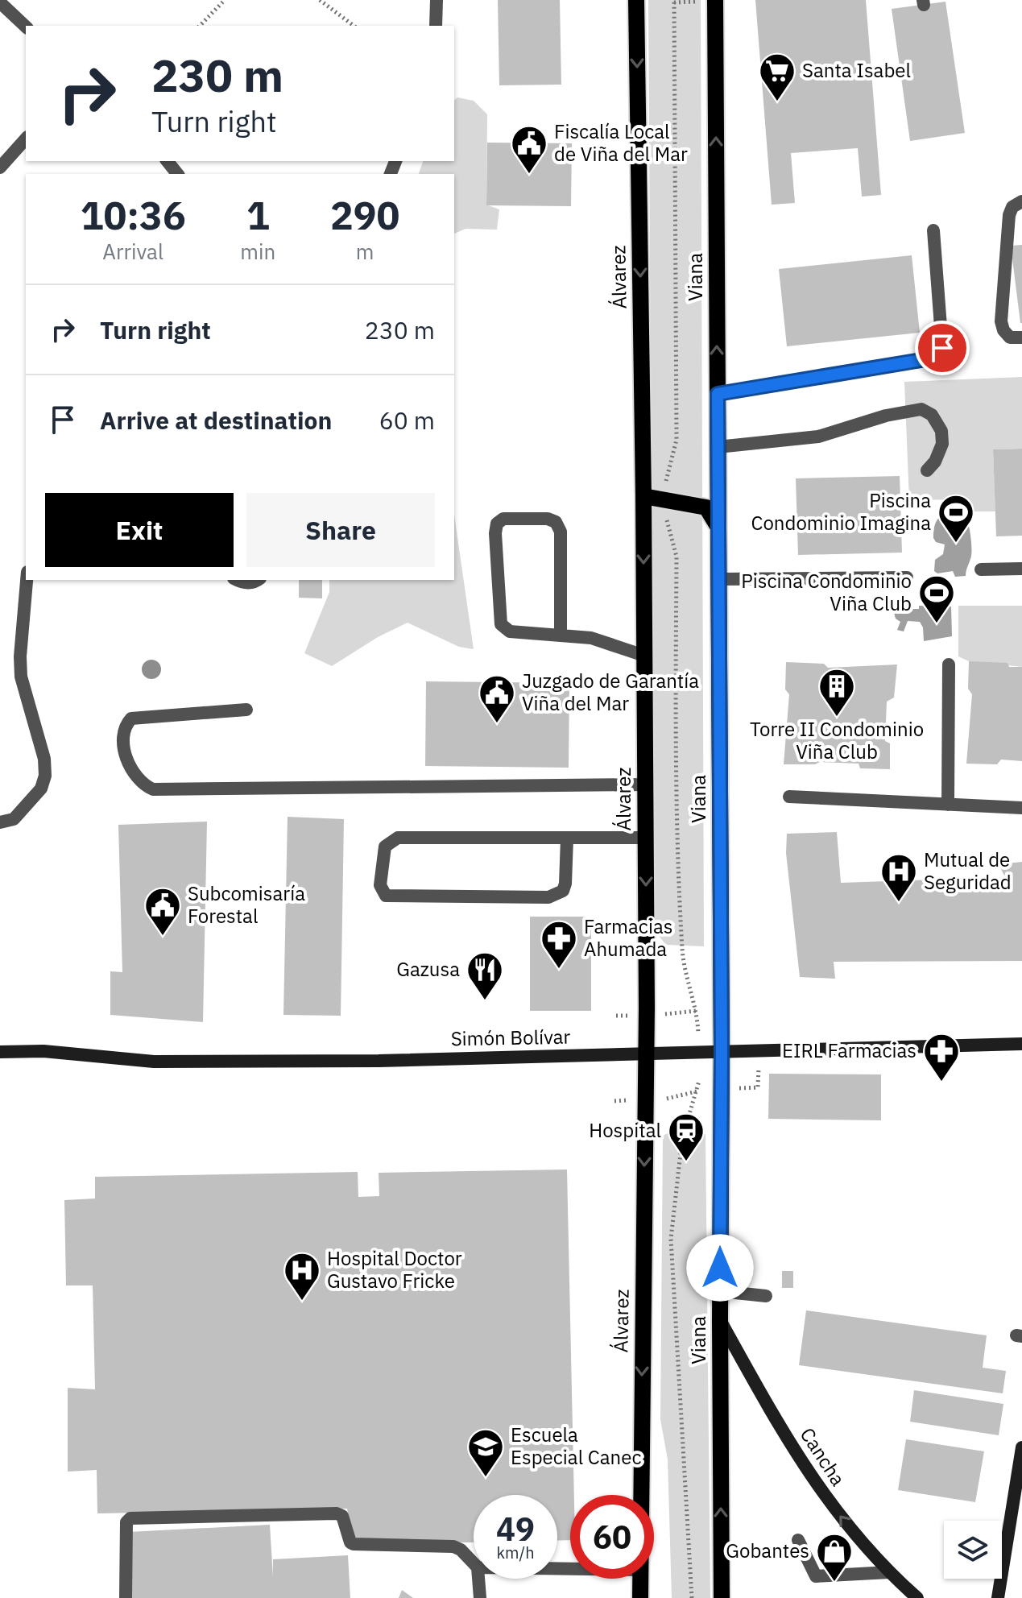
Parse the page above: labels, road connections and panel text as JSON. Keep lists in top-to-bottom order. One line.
{"streets":{"main road":["Álvarez","Viana","Simón Bolívar","Cancha"]},"crossings":[["Álvarez","Simón Bolívar"],["Viana","Simón Bolívar"],["Viana","Cancha"]],"one_way":["Álvarez","Viana","Cancha"],"places":{"supermarket":["Santa Isabel"],"public building":["Fiscalía Local de Viña del Mar","Juzgado de Garantía Viña del Mar","Subcomisaría Forestal"],"sports":["Piscina Condominio Imagina","Piscina Condominio Viña Club"],"building":["Torre II Condominio Viña Club"],"hospital":["Mutual de Seguridad","Hospital Doctor Gustavo Fricke"],"pharmacy":["Farmacias Ahumada","EIRL Farmacias"],"restaurant":["Gazusa"],"station":["Hospital"],"school or university":["Escuela Especial Canec"],"shop":["Gobantes"]},"page":{"turn":["230 m","Turn right"],"eta":["10:36","Arrival","1","min","290","m"],"list":[{"name":"Turn right","value":"230 m"},{"name":"Arrive at destination","value":"60 m"}],"buttons":["Exit","Share"],"speed":"49 km/h","limit":"60"}}
